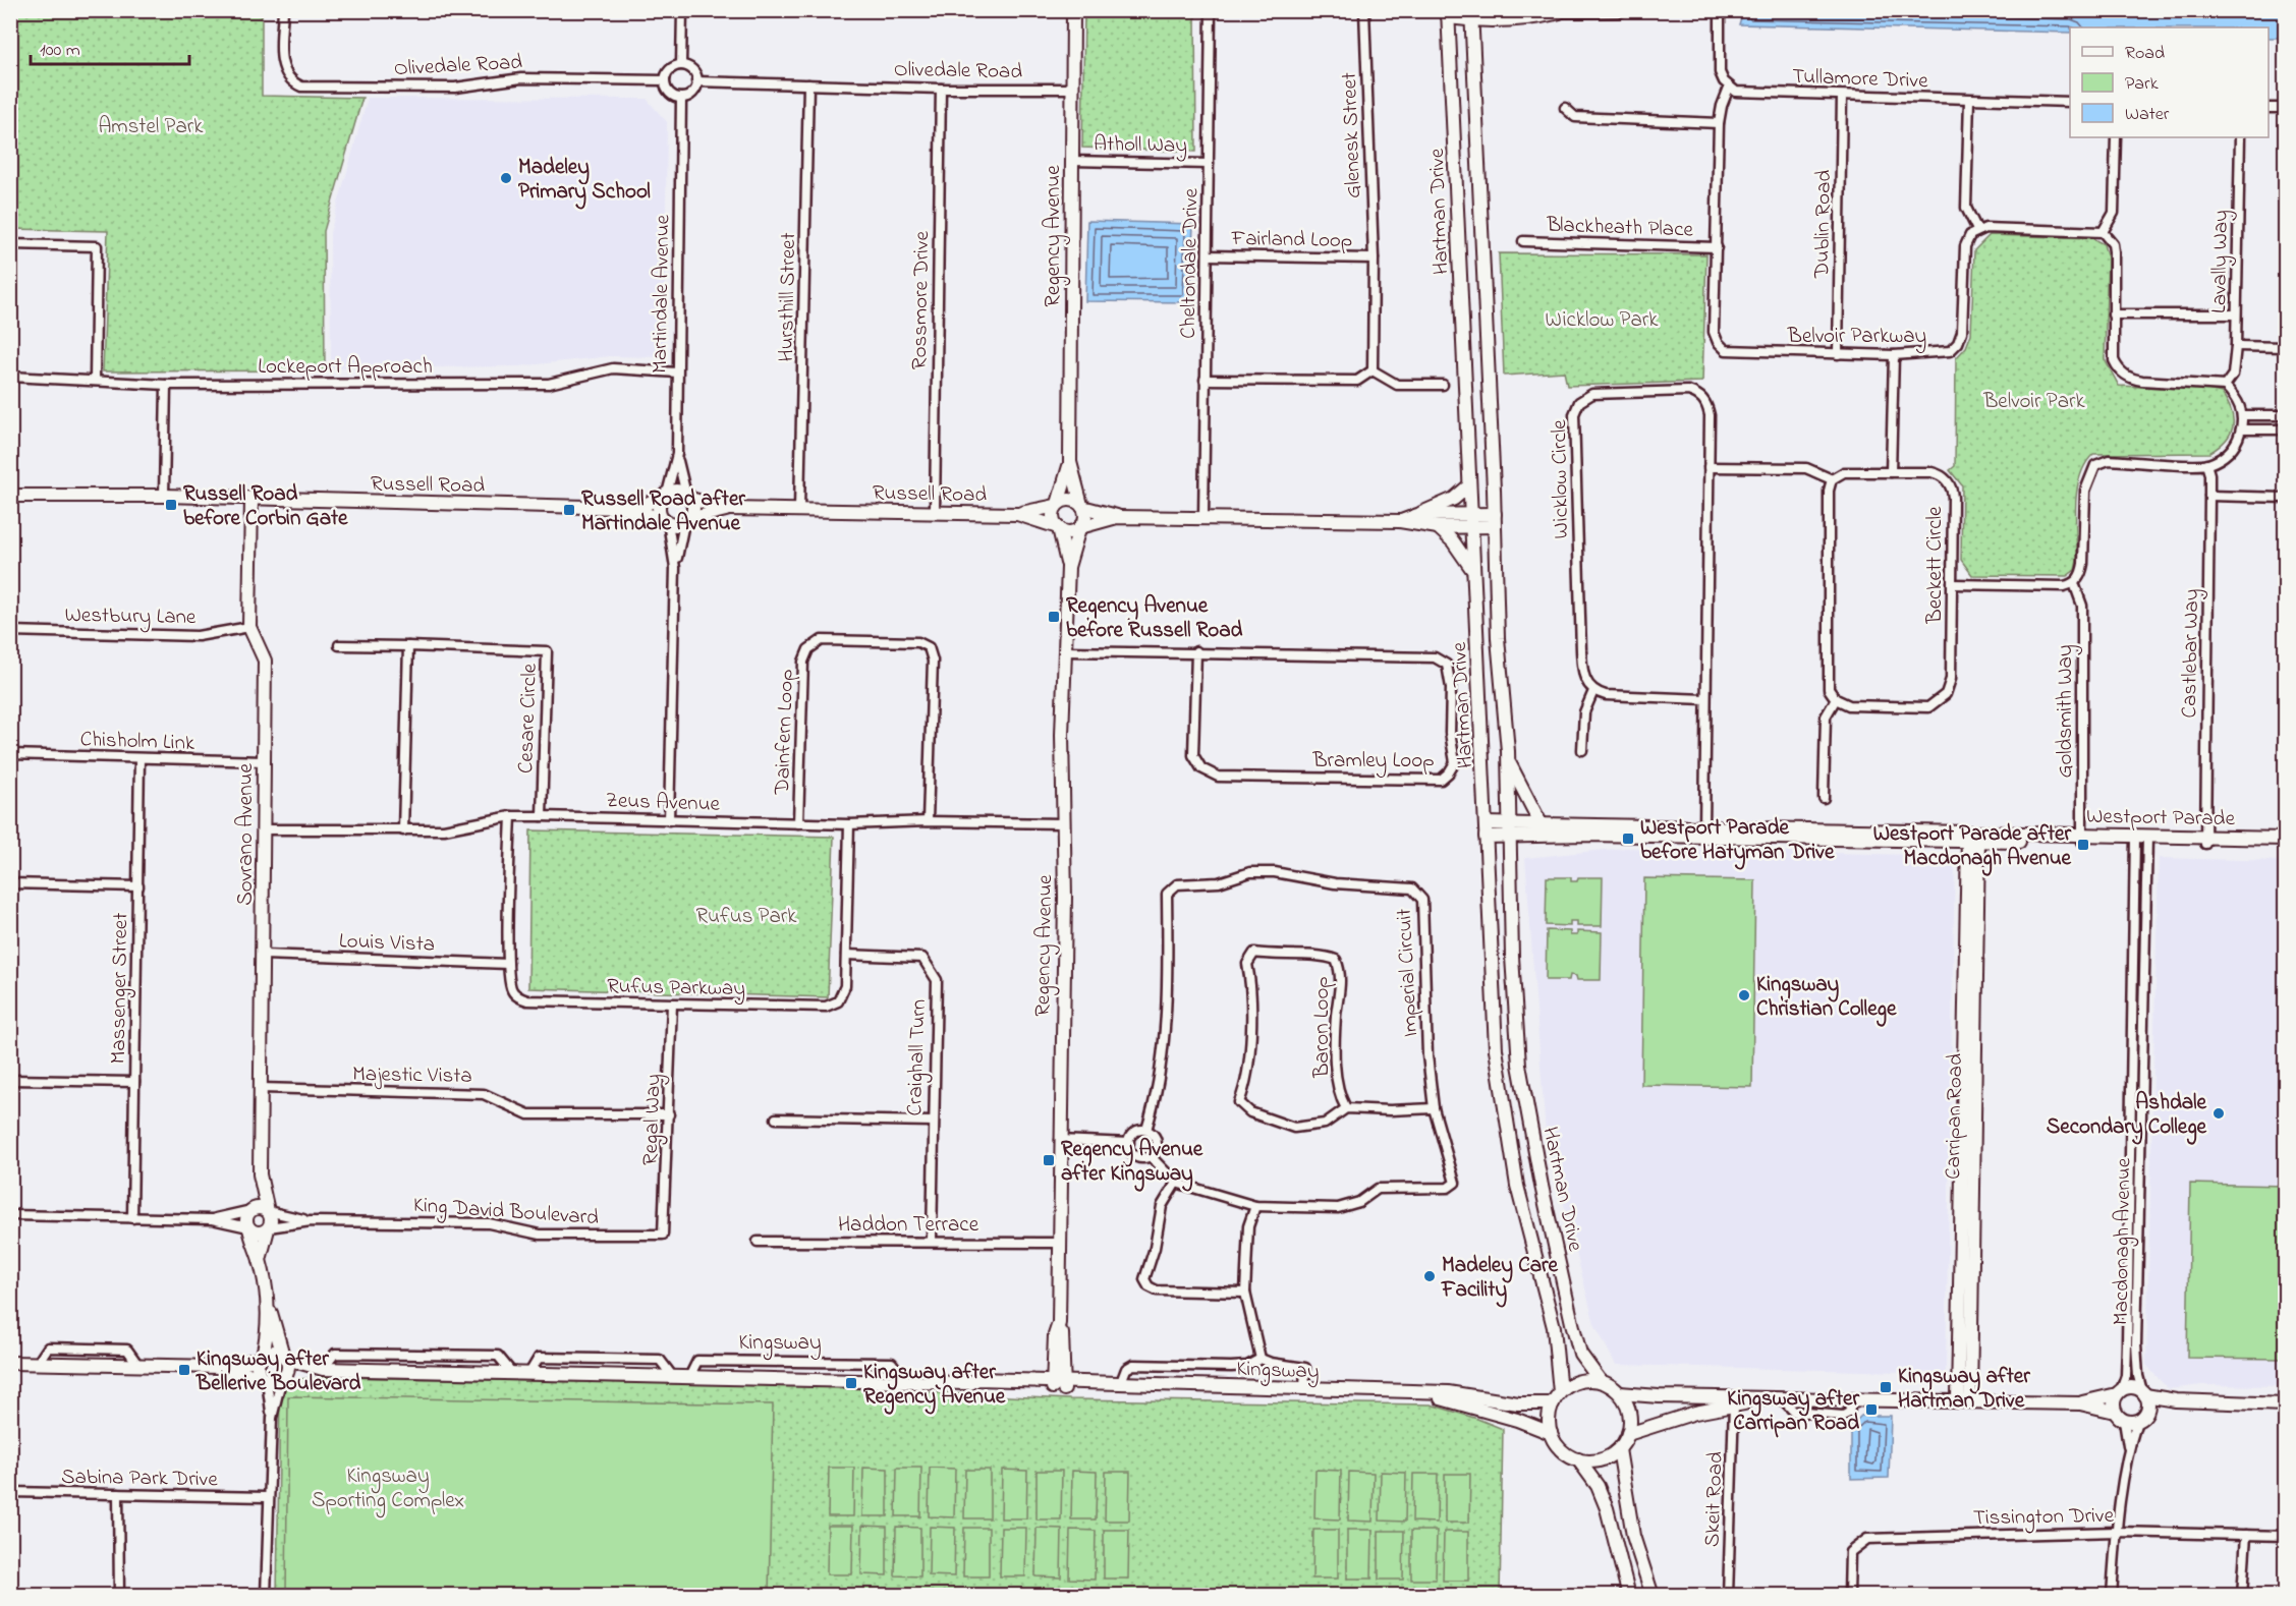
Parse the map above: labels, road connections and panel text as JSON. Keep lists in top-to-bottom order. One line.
{"streets":{"main road":["Hartman Drive","Regency Avenue","Russell Road","Westport Parade","Sovrano Avenue","Carripan Road","Kingsway"],"street":["Olivedale Road","Tullamore Drive","Glenesk Street","Atholl Way","Dublin Road","Blackheath Place","Fairland Loop","Lavally Way","Cheltondale Drive","Martindale Avenue","Hursthill Street","Rossmore Drive","Belvoir Parkway","Lockeport Approach","Wicklow Circle","Beckett Circle","Westbury Lane","Castlebar Way","Goldsmith Way","Cesare Circle","Dainfern Loop","Chisholm Link","Bramley Loop","Zeus Avenue","Louis Vista","Imperial Circuit","Rufus Parkway","Massenger Street","Baron Loop","Craighall Turn","Majestic Vista","Regal Way","King David Boulevard","Haddon Terrace","Macdonagh Avenue","Sabina Park Drive","Skeit Road","Tissington Drive"]},"crossings":[["Olivedale Road","Regency Avenue"],["Olivedale Road","Martindale Avenue"],["Olivedale Road","Hursthill Street"],["Olivedale Road","Rossmore Drive"],["Tullamore Drive","Dublin Road"],["Tullamore Drive","Belvoir Parkway"],["Glenesk Street","Fairland Loop"],["Atholl Way","Regency Avenue"],["Atholl Way","Cheltondale Drive"],["Hartman Drive","Westport Parade"],["Hartman Drive","Kingsway"],["Dublin Road","Belvoir Parkway"],["Blackheath Place","Belvoir Parkway"],["Regency Avenue","Russell Road"],["Regency Avenue","Bramley Loop"],["Regency Avenue","Zeus Avenue"],["Regency Avenue","Imperial Circuit"],["Regency Avenue","Haddon Terrace"],["Regency Avenue","Kingsway"],["Fairland Loop","Cheltondale Drive"],["Martindale Avenue","Lockeport Approach"],["Martindale Avenue","Russell Road"],["Hursthill Street","Russell Road"],["Rossmore Drive","Russell Road"],["Wicklow Circle","Westport Parade"],["Russell Road","Sovrano Avenue"],["Westbury Lane","Sovrano Avenue"],["Castlebar Way","Westport Parade"],["Goldsmith Way","Westport Parade"],["Cesare Circle","Zeus Avenue"],["Dainfern Loop","Zeus Avenue"],["Chisholm Link","Sovrano Avenue"],["Chisholm Link","Massenger Street"],["Zeus Avenue","Sovrano Avenue"],["Zeus Avenue","Rufus Parkway"],["Westport Parade","Carripan Road"],["Westport Parade","Macdonagh Avenue"],["Sovrano Avenue","Louis Vista"],["Sovrano Avenue","Majestic Vista"],["Sovrano Avenue","King David Boulevard"],["Louis Vista","Rufus Parkway"],["Rufus Parkway","Craighall Turn"],["Rufus Parkway","Regal Way"],["Craighall Turn","Haddon Terrace"],["Majestic Vista","Regal Way"],["Regal Way","King David Boulevard"]],"parks":["Amstel Park","Wicklow Park","Belvoir Park","Rufus Park","Kingsway Sporting Complex"],"places":{"other":["Madeley Primary School","Kingsway Christian College","Ashdale Secondary College","Madeley Care Facility"],"transit":["Russell Road before Corbin Gate","Russell Road after Martindale Avenue","Regency Avenue before Russell Road","Westport Parade before Hatyman Drive","Westport Parade after Macdonagh Avenue","Regency Avenue after Kingsway","Kingsway after Bellerive Boulevard","Kingsway after Regency Avenue","Kingsway after Hartman Drive","Kingsway after Carripan Road"]},"legend":["Road","Park","Water"],"scale_bar":"100 m"}
